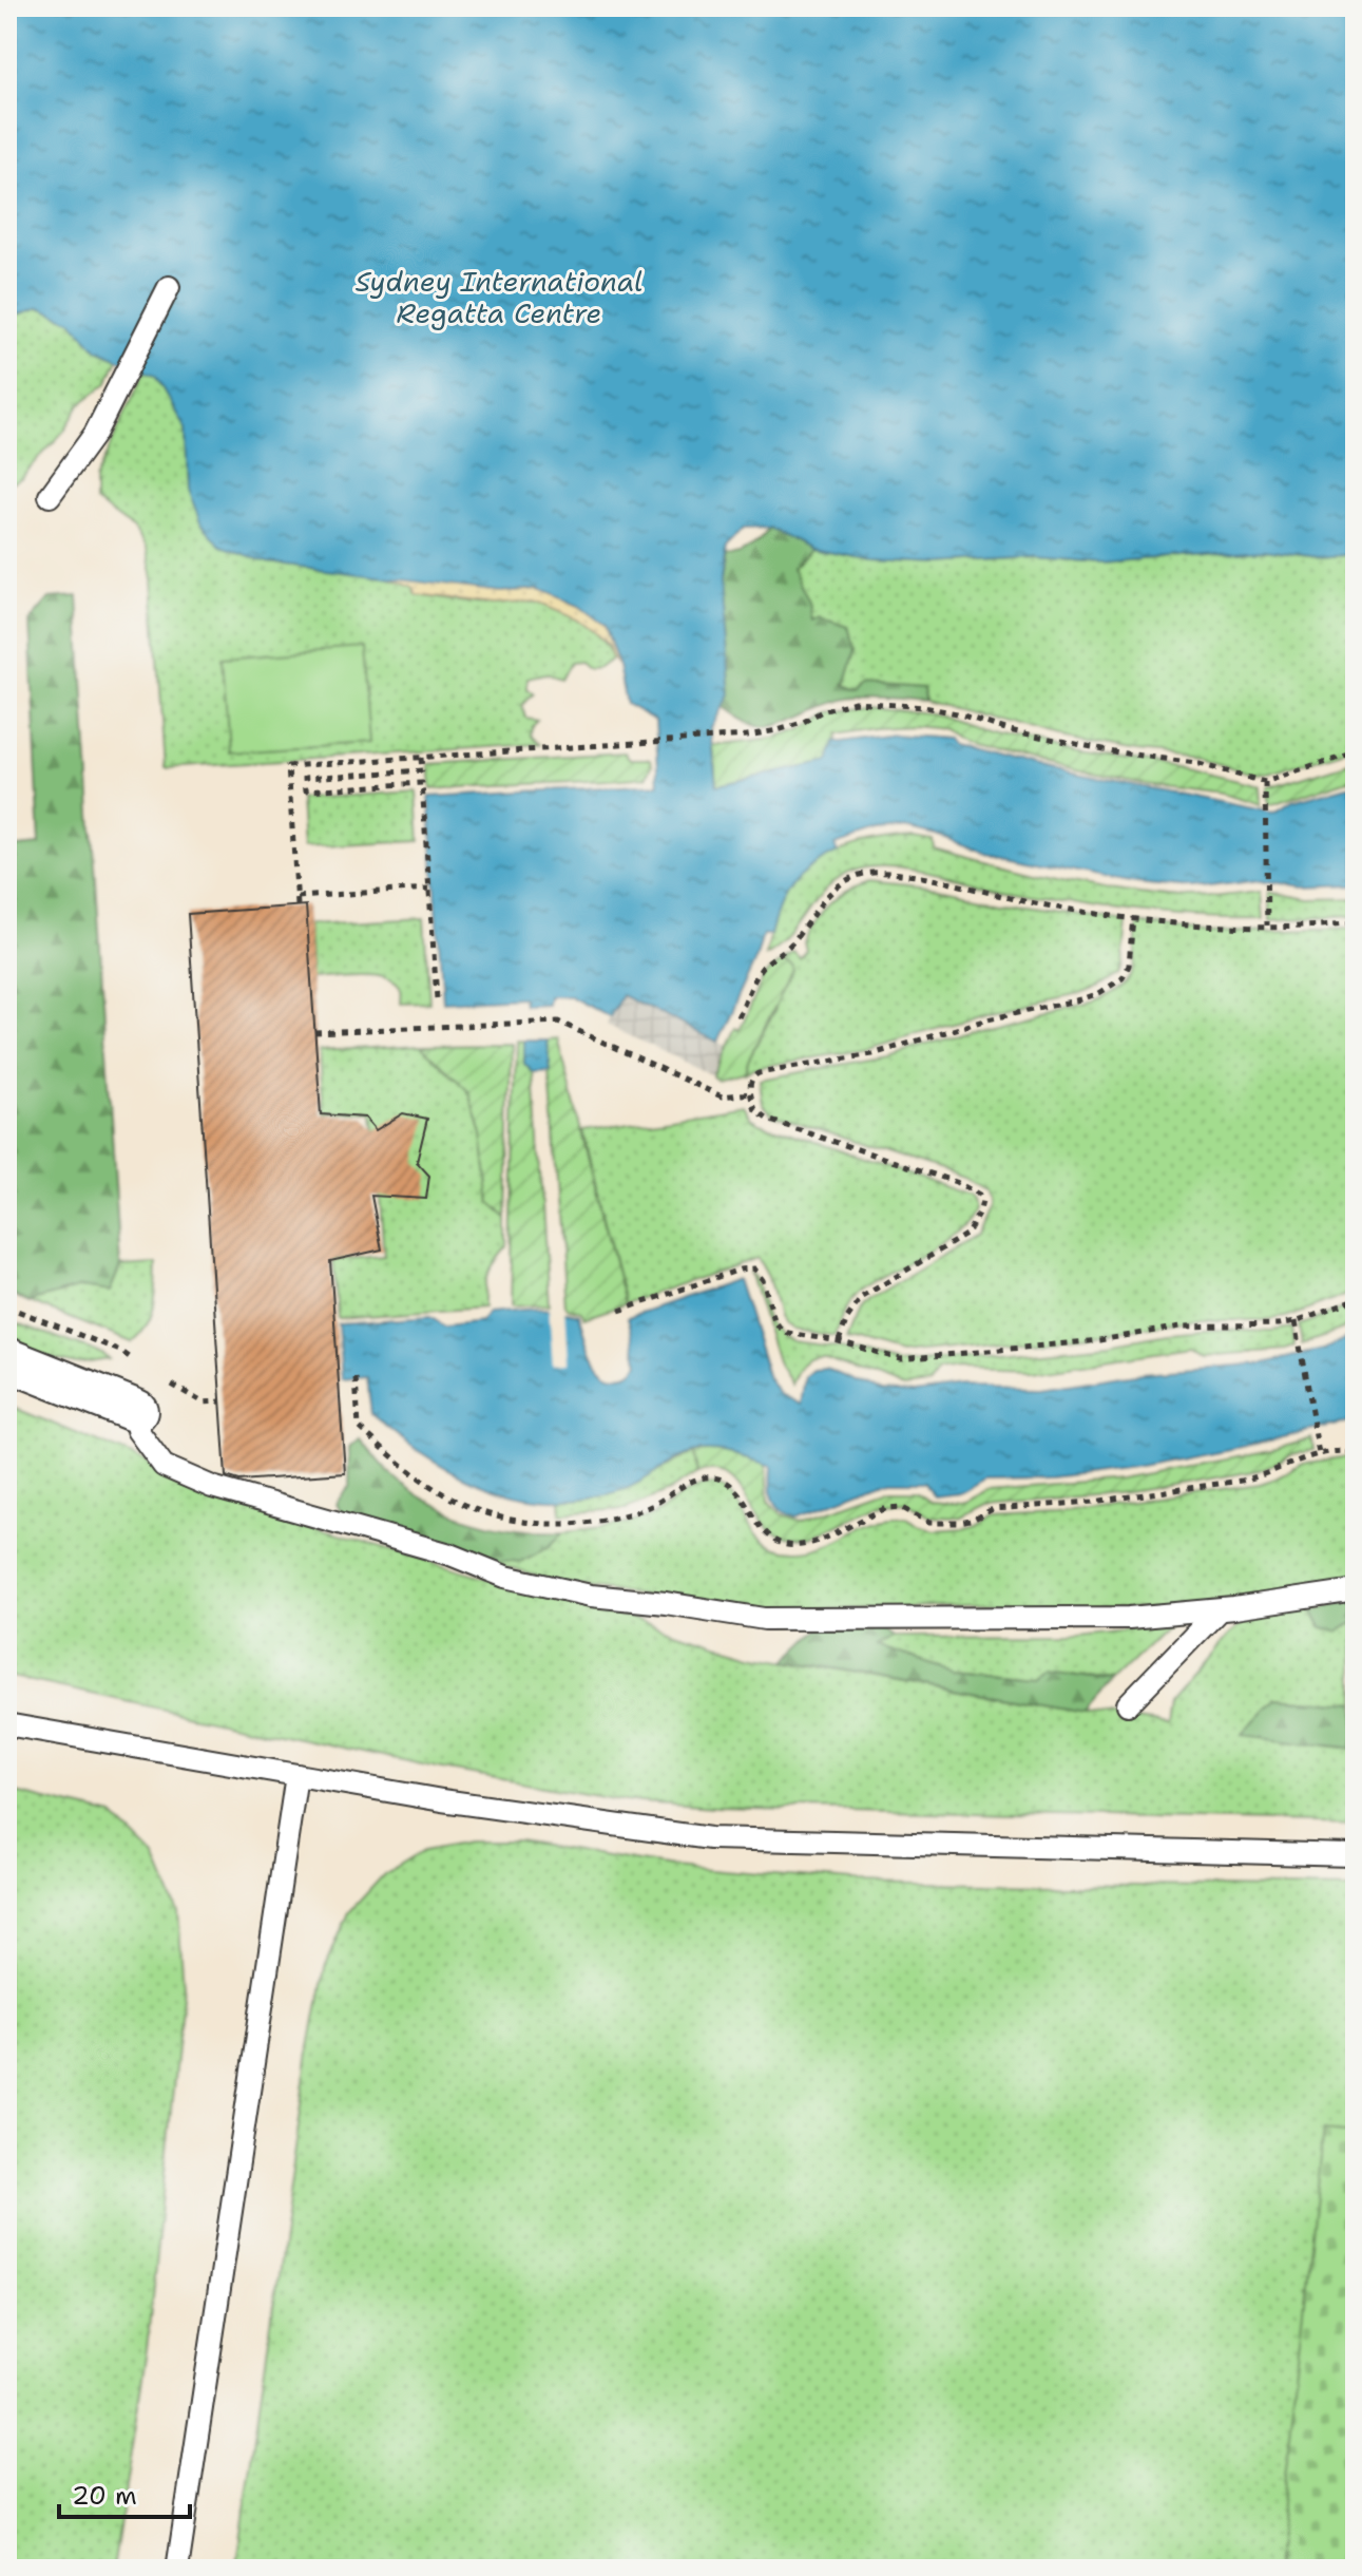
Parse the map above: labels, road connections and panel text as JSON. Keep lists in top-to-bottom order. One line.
{"water":["Sydney International Regatta Centre"],"scale_bar":"20 m"}
